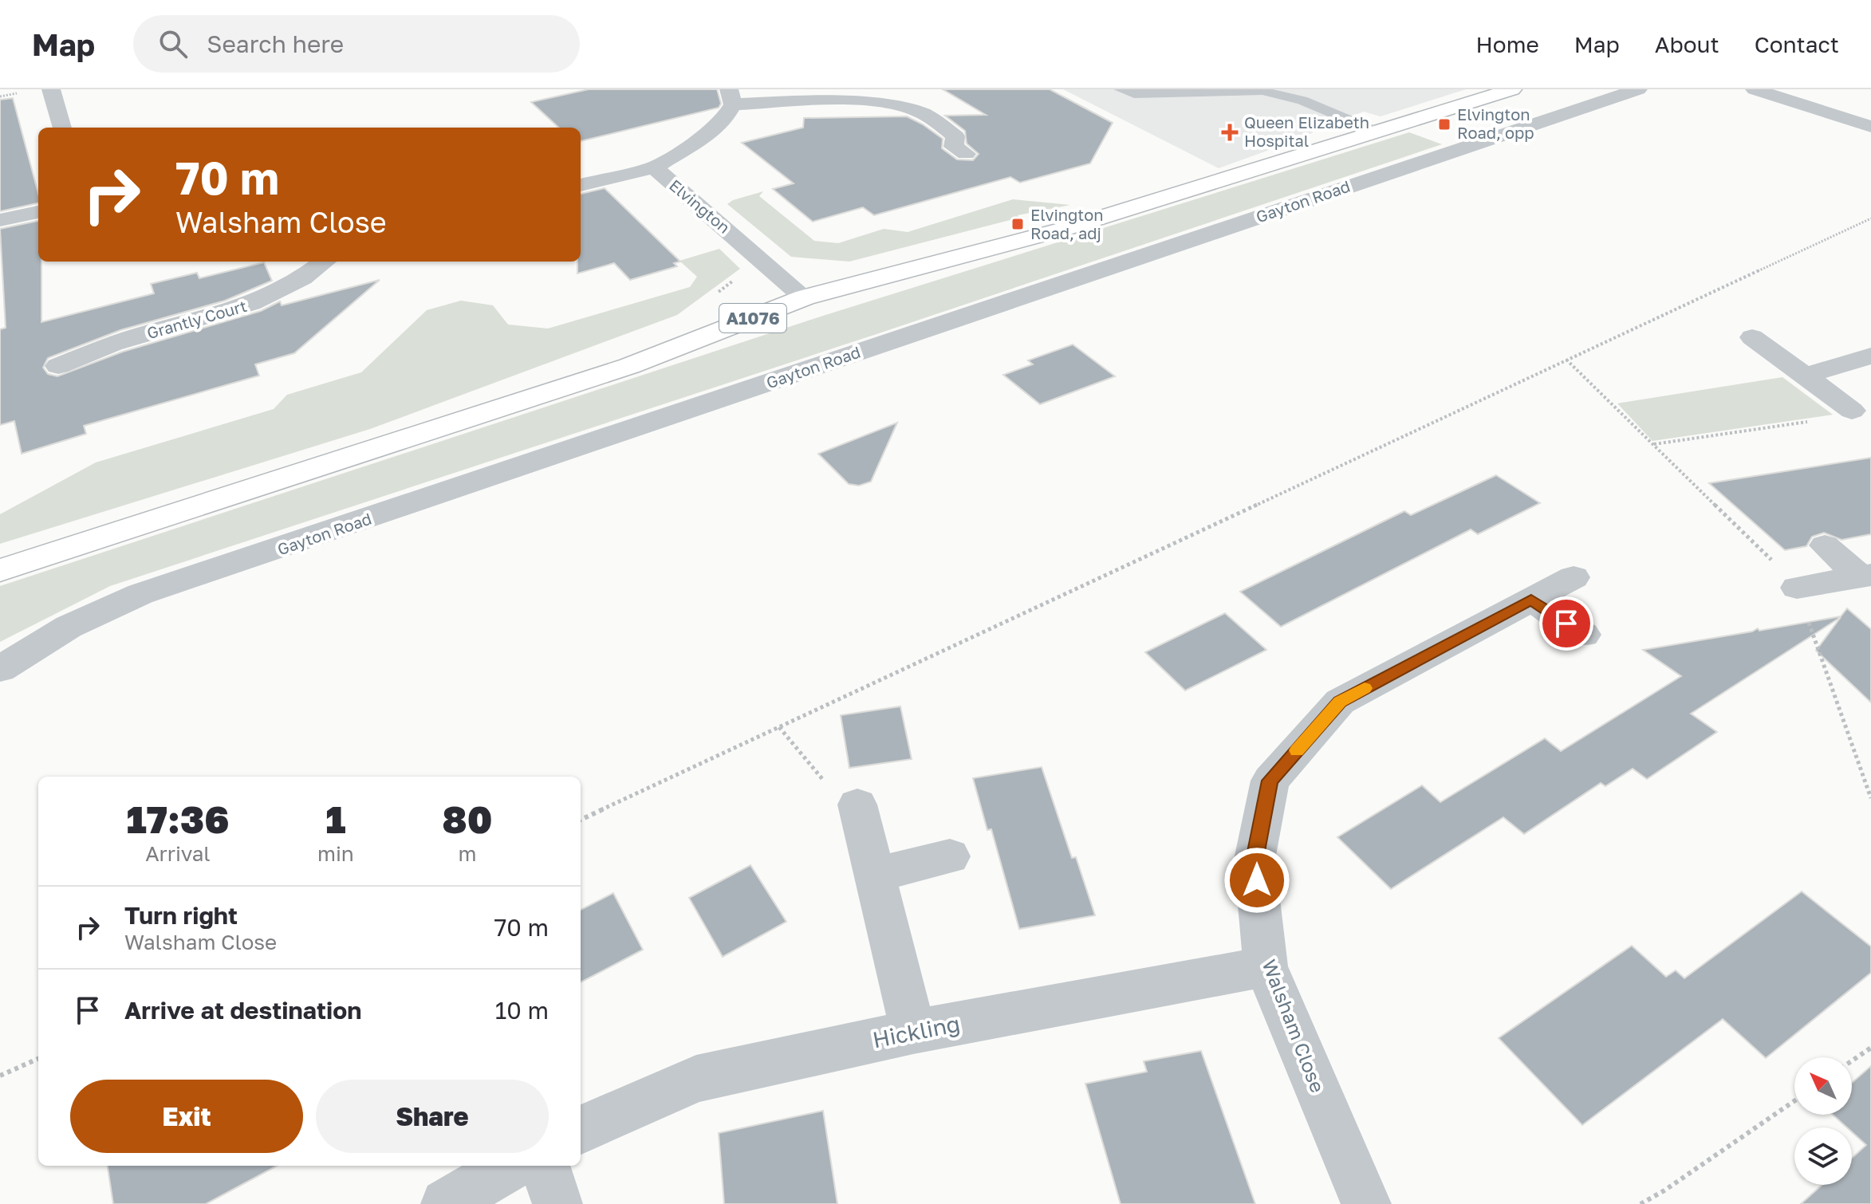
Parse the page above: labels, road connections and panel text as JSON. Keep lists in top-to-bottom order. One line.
{"streets":{"main road":["A1076"],"street":["Gayton Road","Elvington","Grantly Court","Walsham Close","Hickling"]},"crossings":[["Elvington","A1076"],["Walsham Close","Hickling"]],"places":{"transit":["Elvington Road, opp","Elvington Road, adj"],"health":["Queen Elizabeth Hospital"]},"north":"top left","page":{"header":"Map","search":"Search here","nav":["Home","Map","About","Contact"],"turn":["70 m","Walsham Close"],"eta":["17:36","Arrival","1","min","80","m"],"list":[{"name":"Turn right","note":"Walsham Close","value":"70 m"},{"name":"Arrive at destination","value":"10 m"}],"buttons":["Exit","Share"]}}
